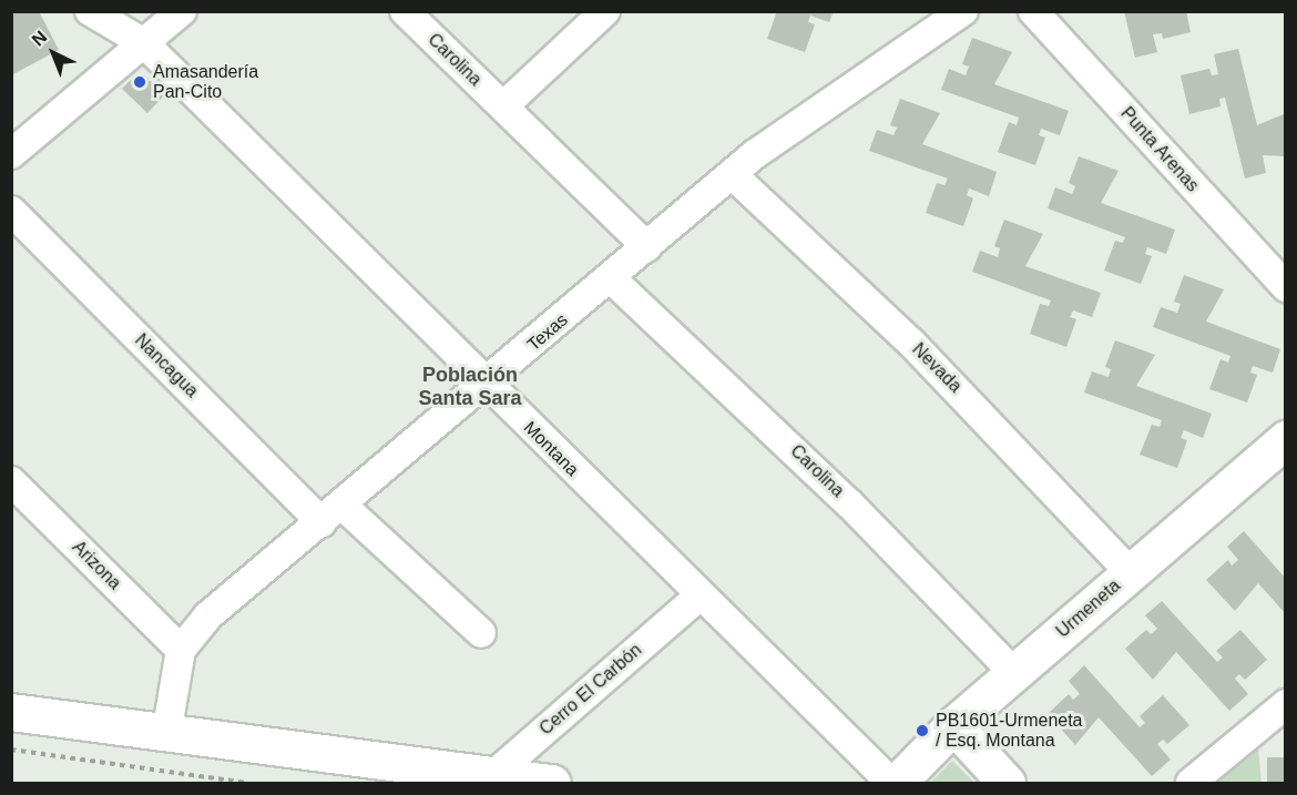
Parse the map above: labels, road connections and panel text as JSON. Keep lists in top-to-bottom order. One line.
{"streets":{"street":["Carolina","Punta Arenas","Texas","Nancagua","Nevada","Montana","Arizona","Urmeneta","Cerro El Carbón"]},"crossings":[["Carolina","Texas"],["Carolina","Urmeneta"],["Texas","Nancagua"],["Texas","Nevada"],["Texas","Montana"],["Texas","Arizona"],["Nevada","Urmeneta"],["Montana","Cerro El Carbón"]],"districts":["Población Santa Sara"],"places":["Amasandería Pan-Cito","PB1601-Urmeneta / Esq. Montana"],"north":"top left"}
